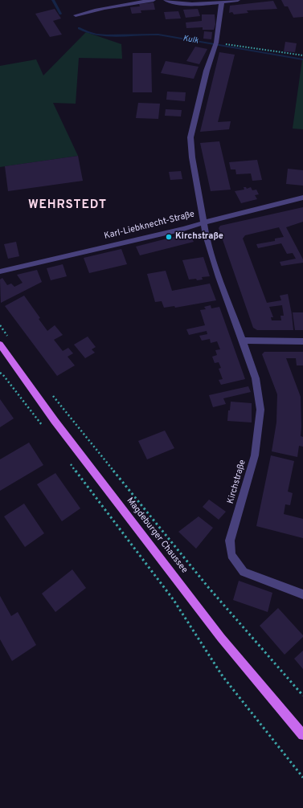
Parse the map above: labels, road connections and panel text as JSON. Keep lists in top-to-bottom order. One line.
{"streets":{"main road":["Magdeburger Chaussee"],"street":["Karl-Liebknecht-Straße","Kirchstraße"]},"crossings":[["Karl-Liebknecht-Straße","Kirchstraße"]],"districts":["WEHRSTEDT"],"water":["Kulk"],"places":["Kirchstraße"]}
